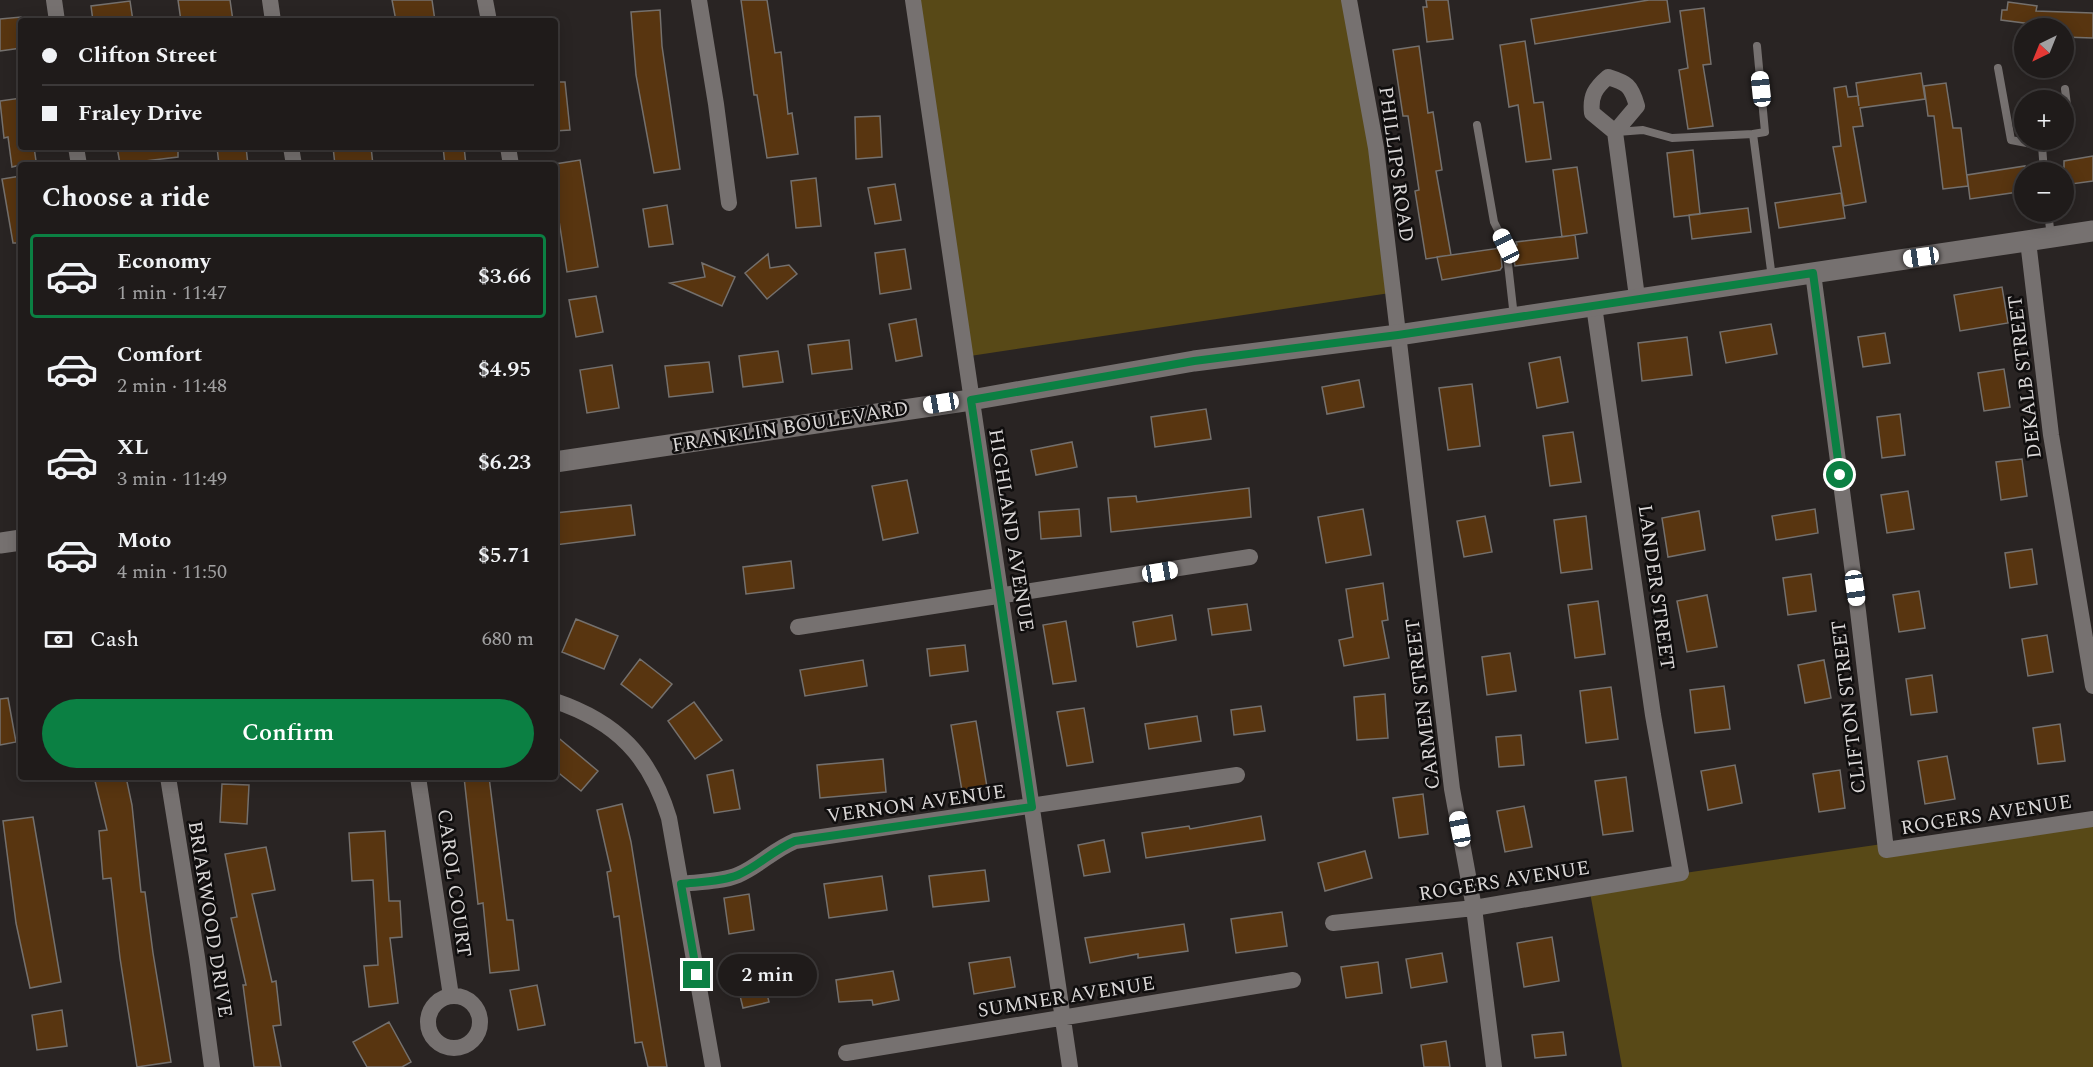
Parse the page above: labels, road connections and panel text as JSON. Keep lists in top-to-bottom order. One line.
{"streets":{"street":["PHILLIPS ROAD","DEKALB STREET","FRANKLIN BOULEVARD","HIGHLAND AVENUE","LANDER STREET","CARMEN STREET","CLIFTON STREET","VERNON AVENUE","ROGERS AVENUE","CAROL COURT","BRIARWOOD DRIVE","SUMNER AVENUE"]},"crossings":[["PHILLIPS ROAD","FRANKLIN BOULEVARD"],["PHILLIPS ROAD","CARMEN STREET"],["DEKALB STREET","FRANKLIN BOULEVARD"],["FRANKLIN BOULEVARD","HIGHLAND AVENUE"],["FRANKLIN BOULEVARD","LANDER STREET"],["FRANKLIN BOULEVARD","CARMEN STREET"],["FRANKLIN BOULEVARD","CLIFTON STREET"],["HIGHLAND AVENUE","VERNON AVENUE"],["HIGHLAND AVENUE","SUMNER AVENUE"],["LANDER STREET","ROGERS AVENUE"],["CARMEN STREET","ROGERS AVENUE"],["CLIFTON STREET","ROGERS AVENUE"]],"north":"bottom left","page":{"map_buttons":["+","−"],"banner":["Clifton Street","Fraley Drive"],"heading":"Choose a ride","list":[{"name":"Economy","note":"1 min · 11:47","value":"$3.66"},{"name":"Comfort","note":"2 min · 11:48","value":"$4.95"},{"name":"XL","note":"3 min · 11:49","value":"$6.23"},{"name":"Moto","note":"4 min · 11:50","value":"$5.71"}],"pay":["Cash","680 m"],"buttons":"Confirm","bubble":"2 min"}}
